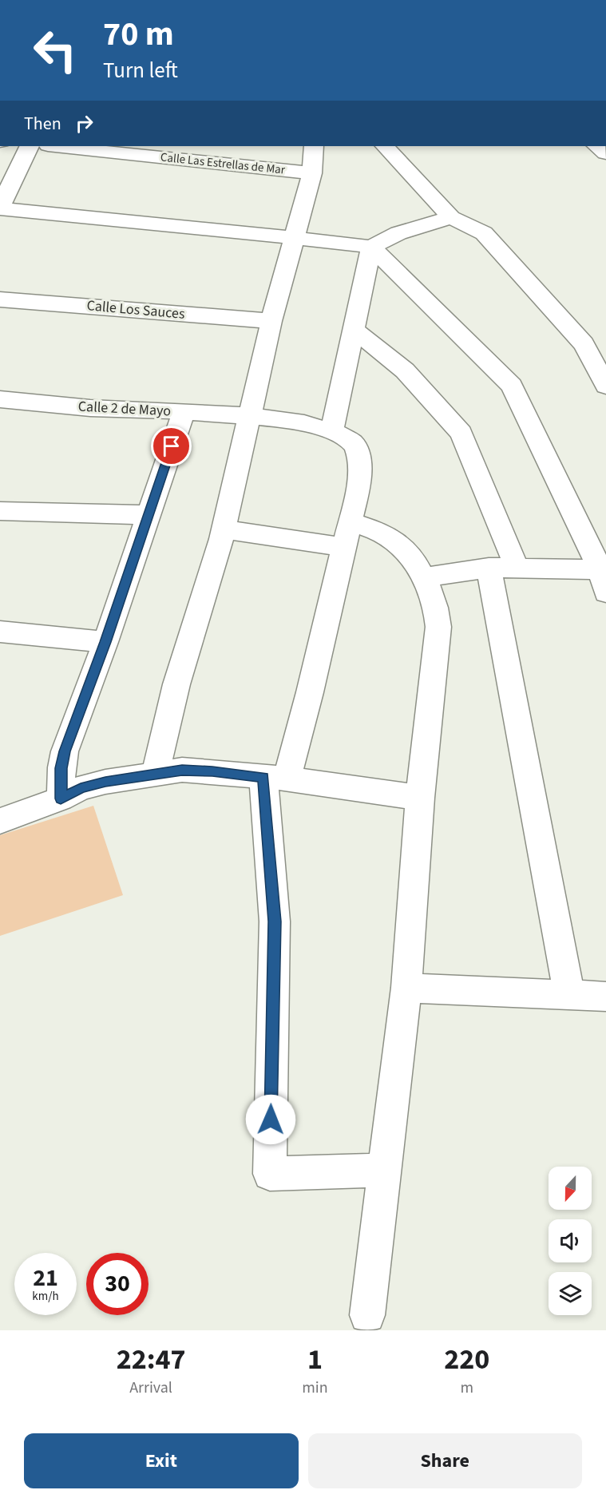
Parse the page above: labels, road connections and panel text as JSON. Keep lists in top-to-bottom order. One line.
{"streets":{"street":["Calle Las Estrellas de Mar","Calle Los Sauces","Calle 2 de Mayo"]},"north":"bottom","page":{"turn":["70 m","Turn left"],"then":"Then","speed":"21 km/h","limit":"30","eta":["22:47","Arrival","1","min","220","m"],"buttons":["Exit","Share"]}}
